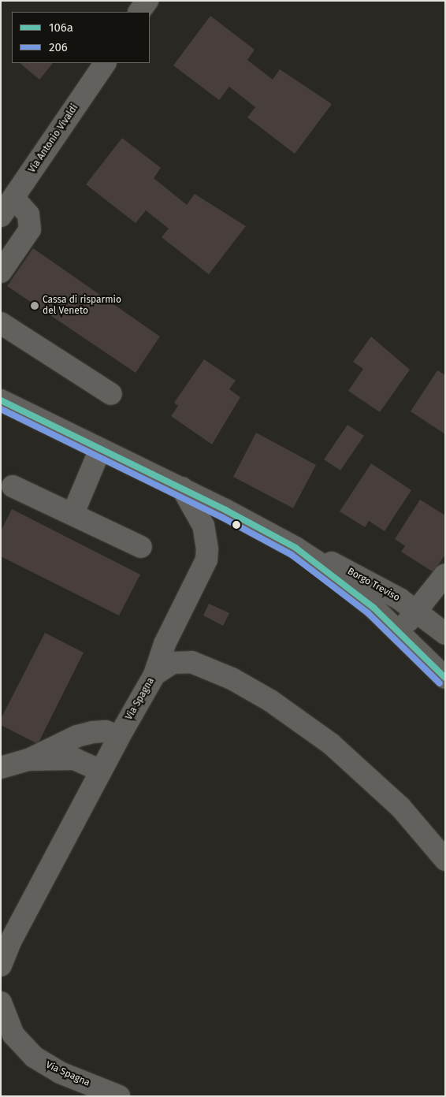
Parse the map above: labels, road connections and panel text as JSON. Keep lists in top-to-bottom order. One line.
{"streets":{"street":["Via Antonio Vivaldi","Borgo Treviso","Via Spagna"]},"places":["Cassa di risparmio del Veneto"],"lines":["transit line 106a","transit line 206"],"legend":["106a","206"]}
